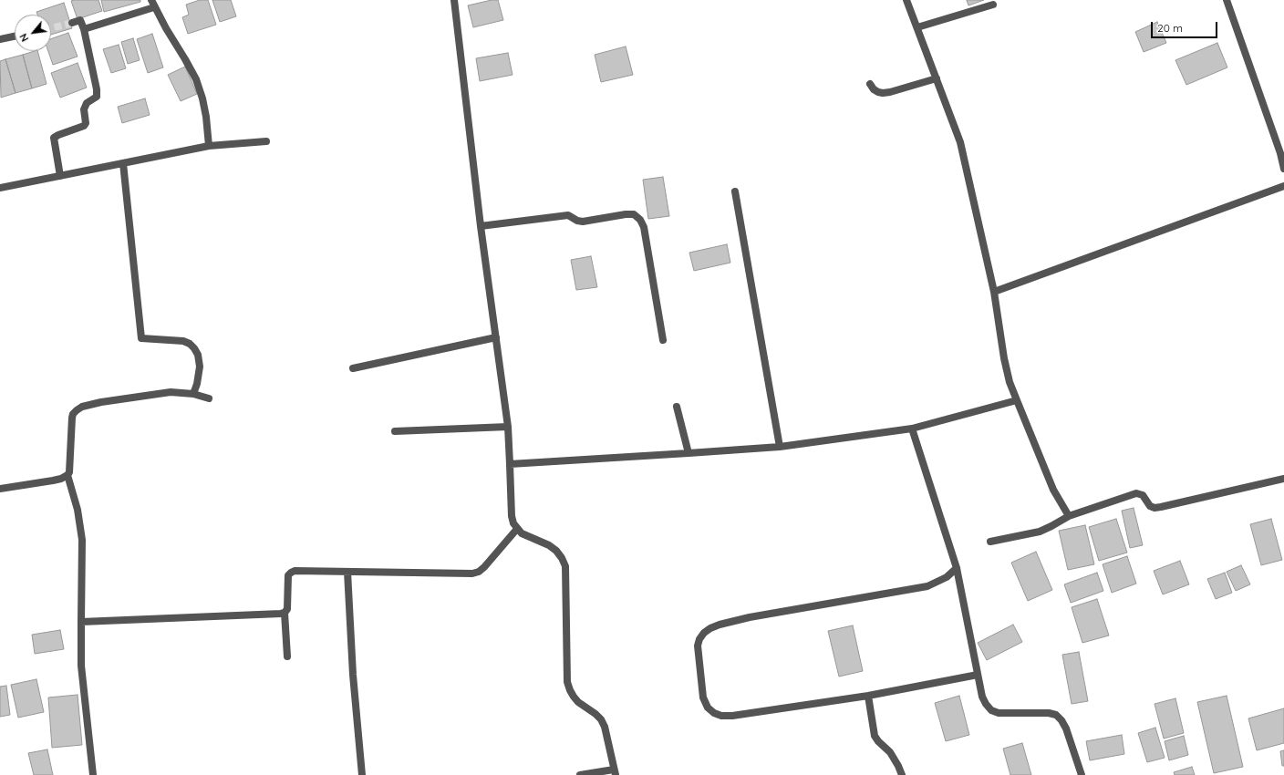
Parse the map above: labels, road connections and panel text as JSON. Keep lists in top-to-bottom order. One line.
{"scale_bar":"20 m","north":"bottom left"}
